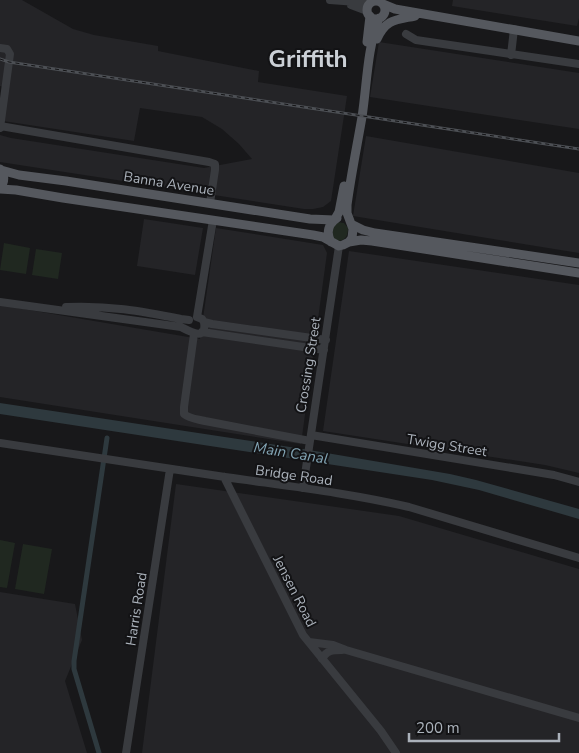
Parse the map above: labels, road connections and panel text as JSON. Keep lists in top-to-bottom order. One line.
{"streets":{"main road":["Banna Avenue"],"street":["Crossing Street","Twigg Street","Bridge Road","Jensen Road","Harris Road"]},"crossings":[["Banna Avenue","Crossing Street"],["Crossing Street","Twigg Street"],["Crossing Street","Bridge Road"],["Bridge Road","Jensen Road"],["Bridge Road","Harris Road"]],"districts":["Griffith"],"water":["Main Canal"],"scale_bar":"200 m"}
